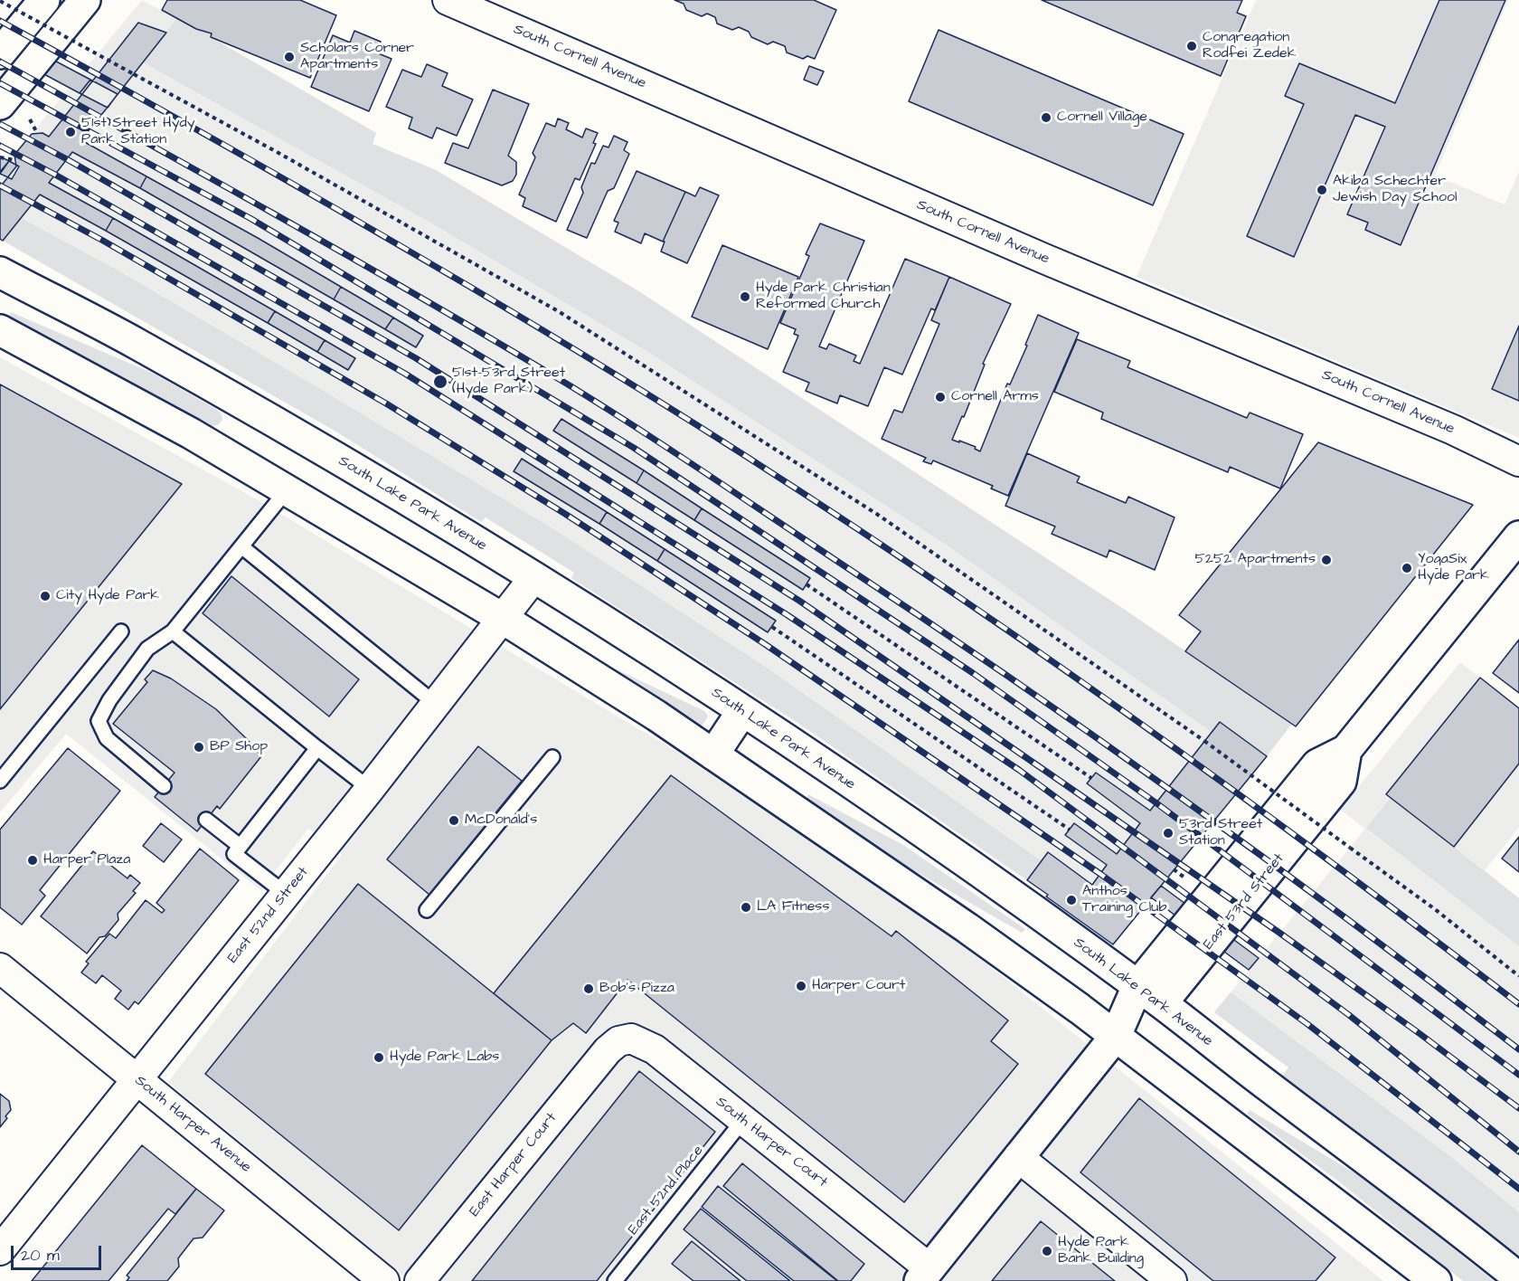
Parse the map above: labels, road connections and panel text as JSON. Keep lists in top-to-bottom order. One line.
{"streets":{"main road":["South Lake Park Avenue","East 53rd Street"],"street":["South Cornell Avenue","East 52nd Street","South Harper Avenue","South Harper Court","East Harper Court"],"lane":["East 52nd Place"]},"crossings":[["South Lake Park Avenue","East 53rd Street"],["South Lake Park Avenue","East 52nd Street"],["East 53rd Street","South Harper Court"],["East 52nd Street","South Harper Avenue"],["South Harper Court","East Harper Court"],["South Harper Court","East 52nd Place"]],"places":["Congregation Rodfei Zedek","Scholars Corner Apartments","Cornell Village","51st Street Hydy Park Station","Akiba Schechter Jewish Day School","Hyde Park Christian Reformed Church","51st-53rd Street (Hyde Park)","Cornell Arms","5252 Apartments","YogaSix Hyde Park","City Hyde Park","BP Shop","McDonald's","53rd Street Station","Harper Plaza","Anthos Training Club","LA Fitness","Harper Court","Bob's Pizza","Hyde Park Labs","Hyde Park Bank Building"],"scale_bar":"20 m"}
